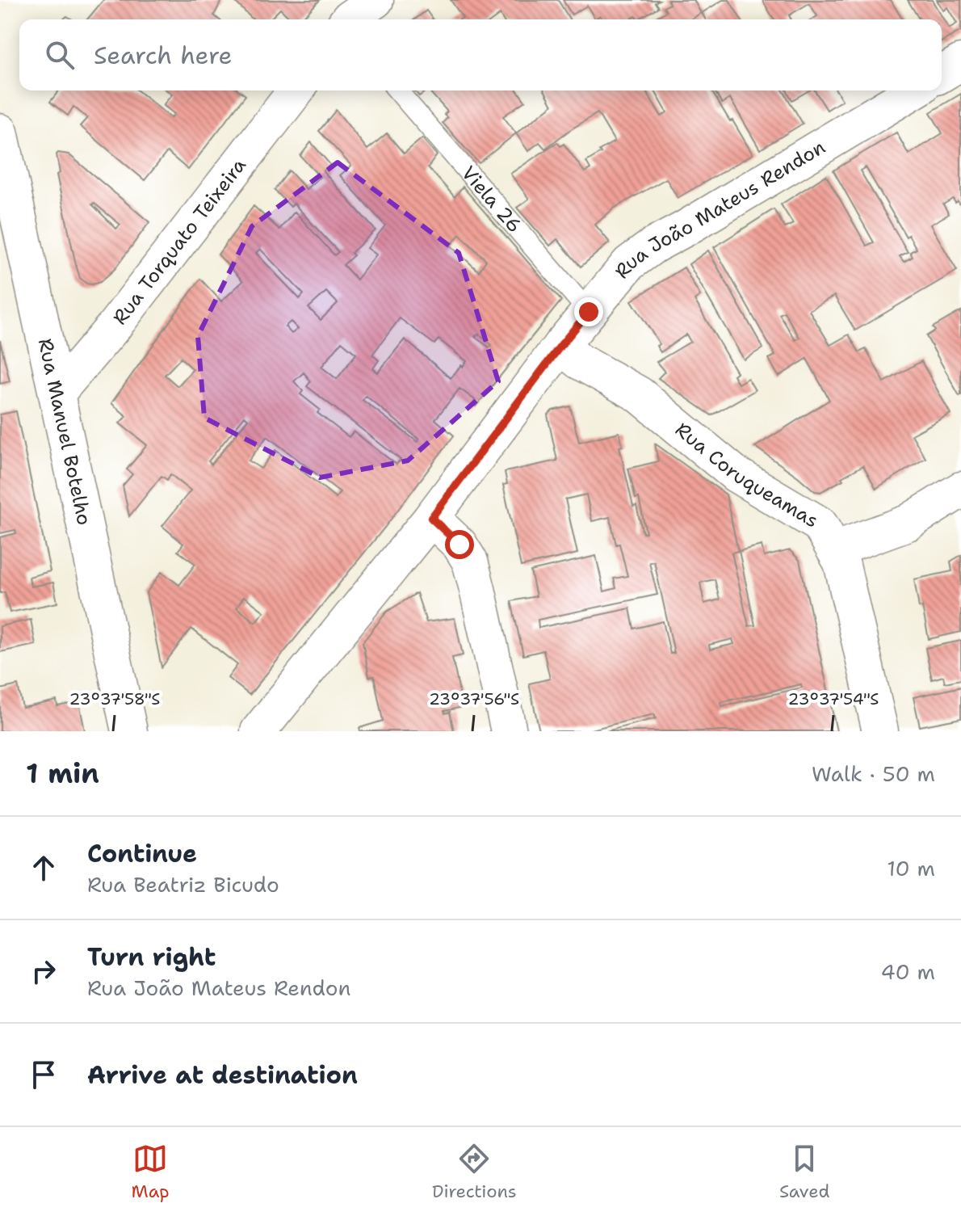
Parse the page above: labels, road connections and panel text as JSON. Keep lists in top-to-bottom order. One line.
{"streets":{"street":["Rua João Mateus Rendon","Rua Torquato Teixeira","Rua Manuel Botelho","Rua Coruqueamas"],"lane":["Viela 26"]},"crossings":[["Viela 26","Rua João Mateus Rendon"],["Rua João Mateus Rendon","Rua Coruqueamas"],["Rua Torquato Teixeira","Rua Manuel Botelho"]],"page":{"search":"Search here","heading":["1 min","Walk · 50 m"],"list":[["Continue","Rua Beatriz Bicudo","10 m"],["Turn right","Rua João Mateus Rendon","40 m"],"Arrive at destination"],"nav":["Map","Directions","Saved"]},"coordinates":["23°37'58\"S","23°37'56\"S","23°37'54\"S"]}
